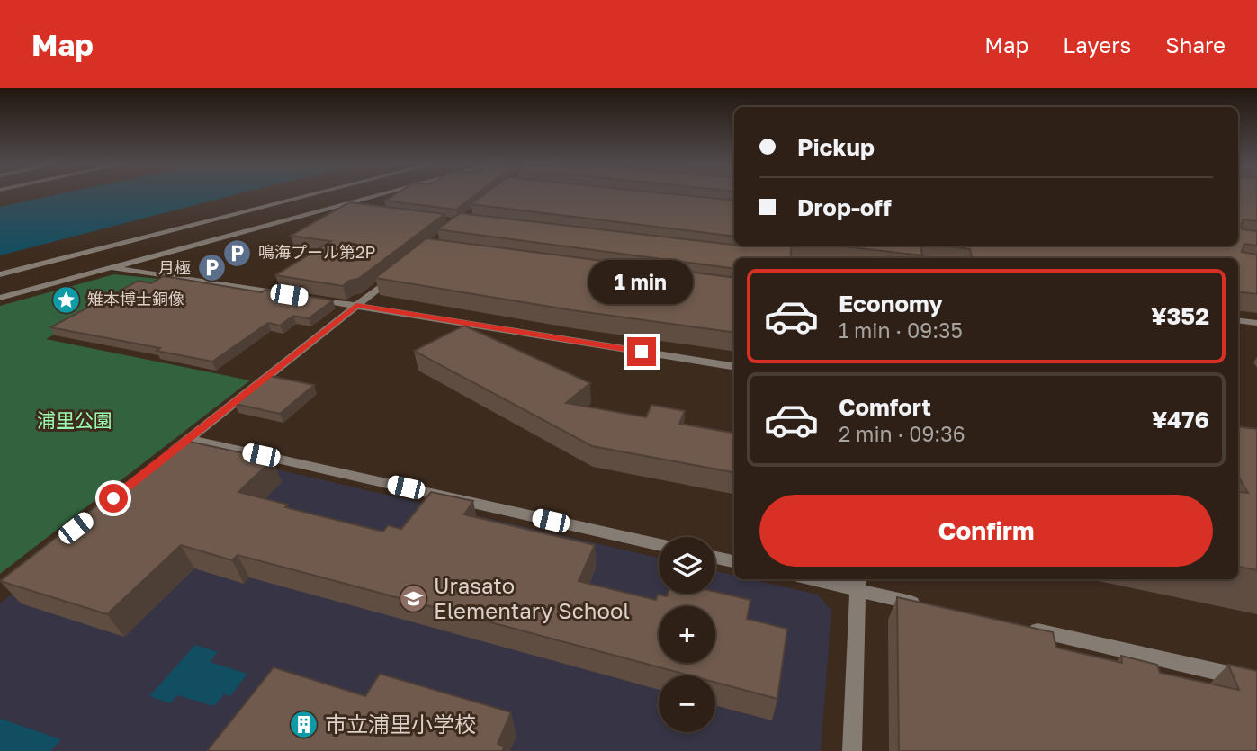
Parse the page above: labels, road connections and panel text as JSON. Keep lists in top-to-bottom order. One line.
{"parks":["浦里公園"],"places":{"parking":["鳴海プール第2P","月極"],"place":["雉本博士銅像"],"school or university":["Urasato Elementary School"],"building":["市立浦里小学校"]},"page":{"header":"Map","nav":["Map","Layers","Share"],"banner":["Pickup","Drop-off"],"bubble":"1 min","list":[{"name":"Economy","note":"1 min · 09:35","value":"¥352"},{"name":"Comfort","note":"2 min · 09:36","value":"¥476"}],"buttons":"Confirm","map_buttons":["+","−"]}}
